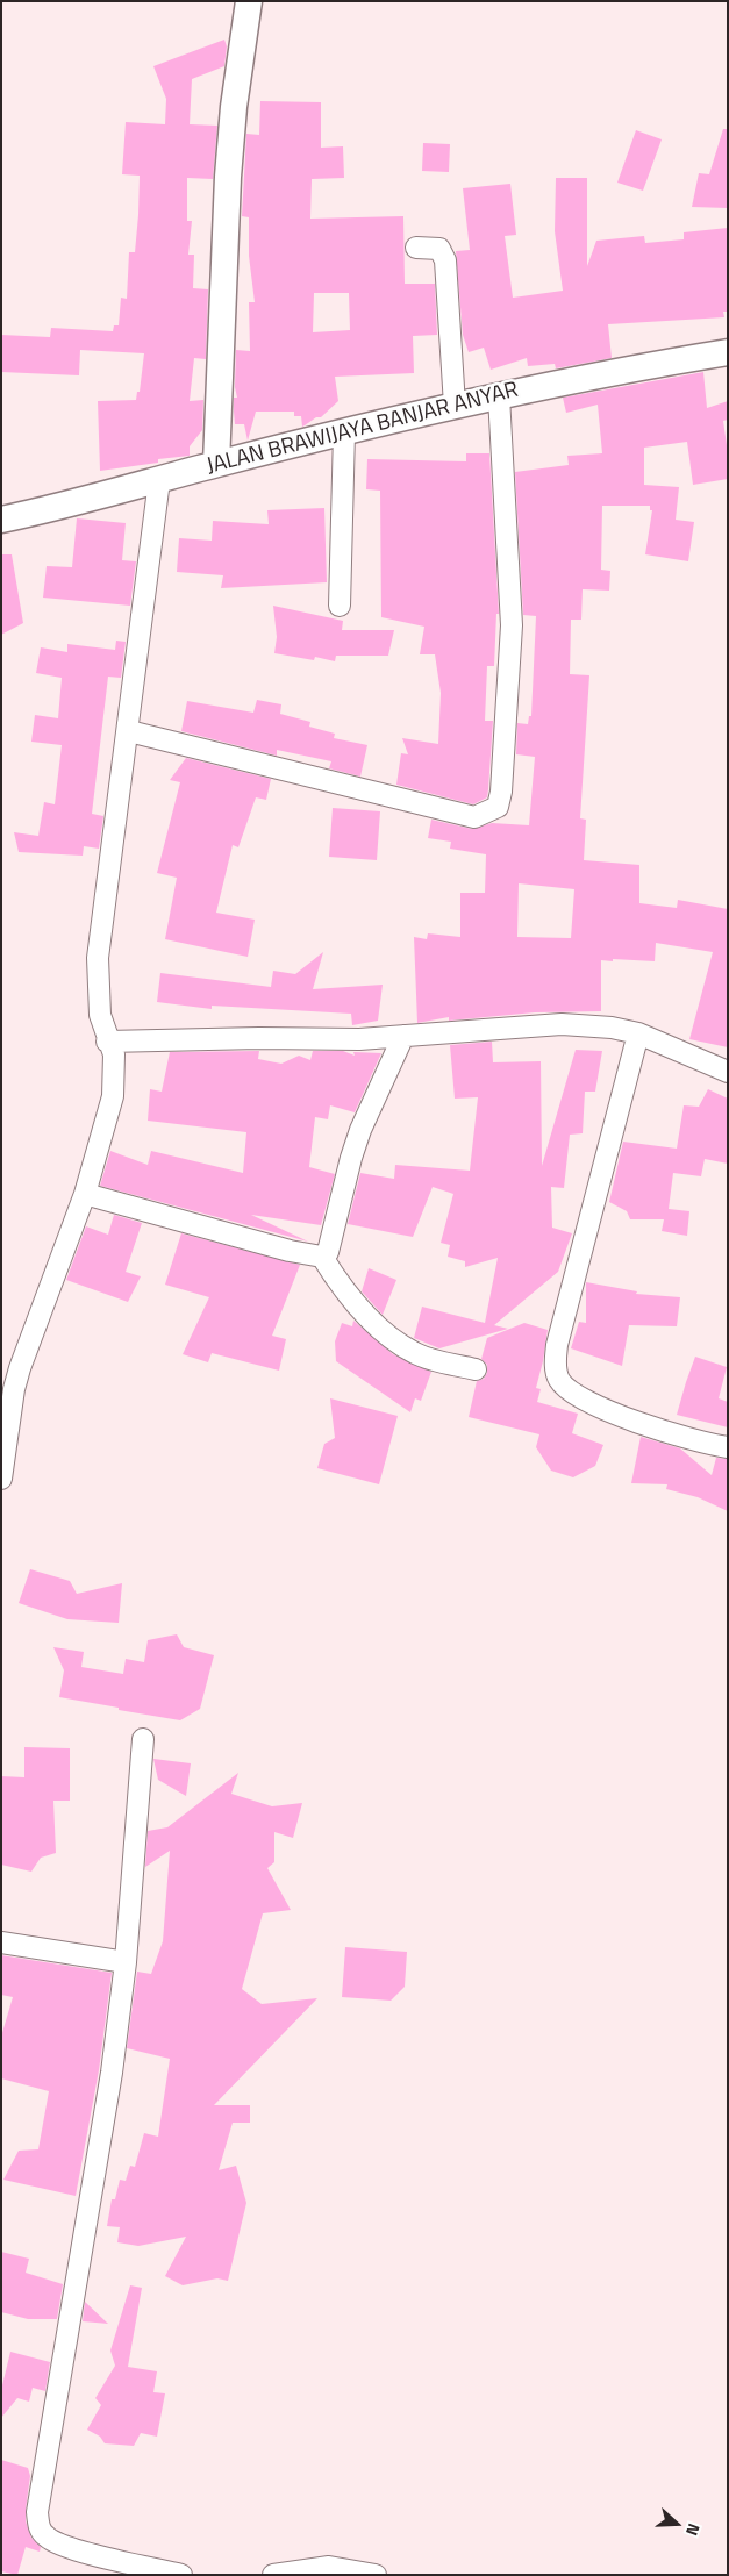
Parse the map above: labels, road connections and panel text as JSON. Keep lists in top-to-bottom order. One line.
{"streets":{"street":["JALAN BRAWIJAYA BANJAR ANYAR"]},"north":"right"}
